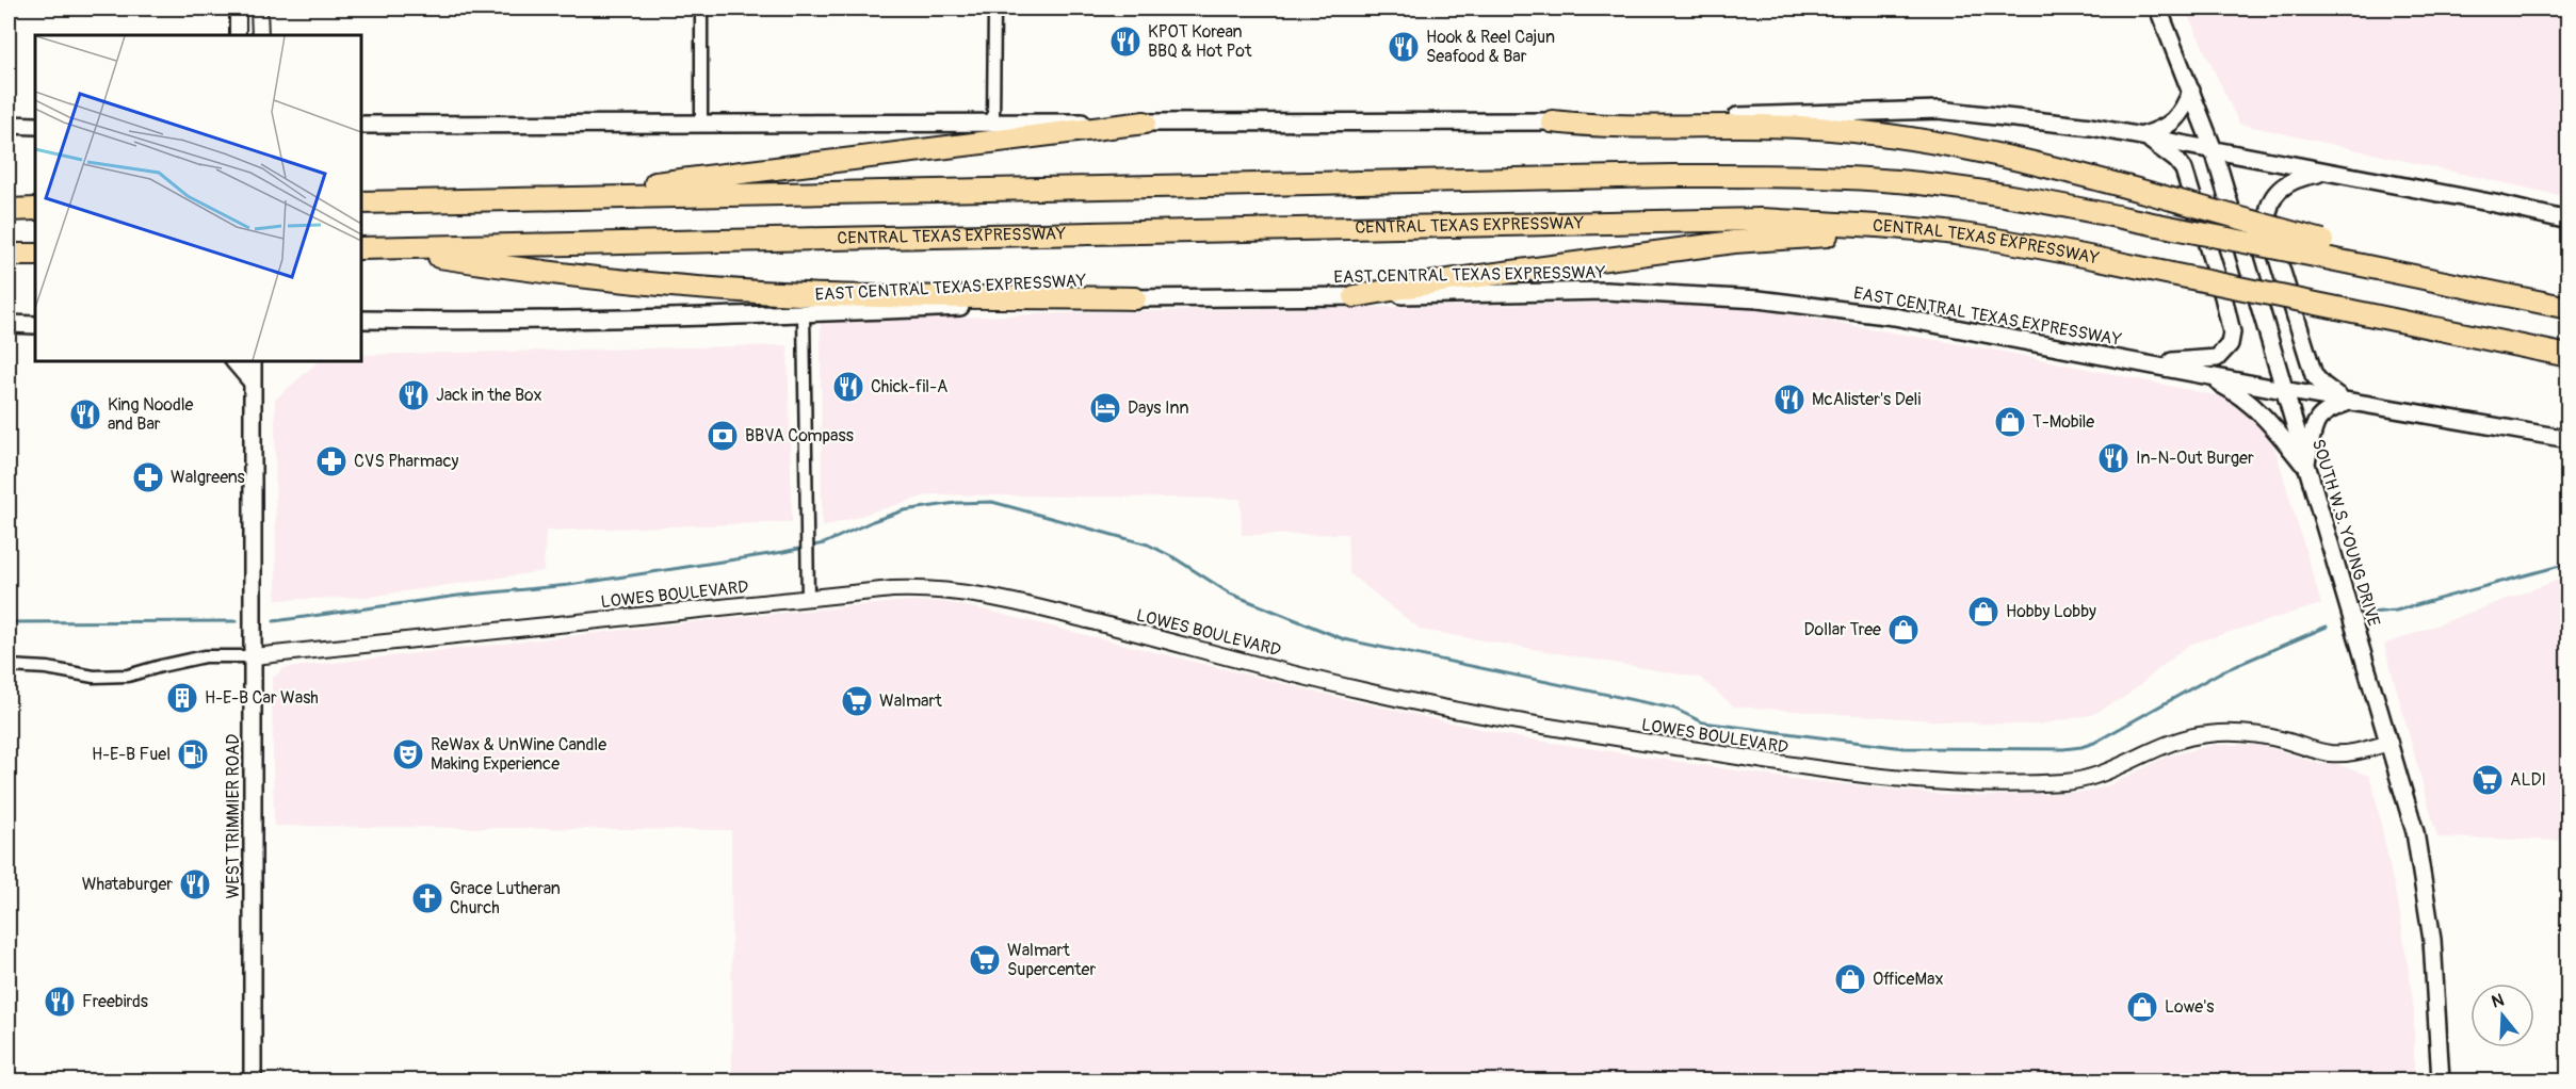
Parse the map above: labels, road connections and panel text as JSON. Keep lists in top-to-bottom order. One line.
{"streets":{"highway":["CENTRAL TEXAS EXPRESSWAY"],"main road":["EAST CENTRAL TEXAS EXPRESSWAY","SOUTH W.S. YOUNG DRIVE","WEST TRIMMIER ROAD"],"street":["LOWES BOULEVARD"]},"crossings":[["EAST CENTRAL TEXAS EXPRESSWAY","SOUTH W.S. YOUNG DRIVE"],["SOUTH W.S. YOUNG DRIVE","LOWES BOULEVARD"],["LOWES BOULEVARD","WEST TRIMMIER ROAD"]],"places":{"restaurant":["KPOT Korean BBQ & Hot Pot","Hook & Reel Cajun Seafood & Bar","Chick-fil-A","Jack in the Box","McAlister's Deli","King Noodle and Bar","In-N-Out Burger","Whataburger","Freebirds"],"hotel":["Days Inn"],"shop":["T-Mobile","Hobby Lobby","Dollar Tree","OfficeMax","Lowe's"],"bank":["BBVA Compass"],"pharmacy":["CVS Pharmacy","Walgreens"],"building":["H-E-B Car Wash"],"supermarket":["Walmart","ALDI","Walmart Supercenter"],"fuel station":["H-E-B Fuel"],"theatre":["ReWax & UnWine Candle Making Experience"],"church":["Grace Lutheran Church"]},"north":"top"}
